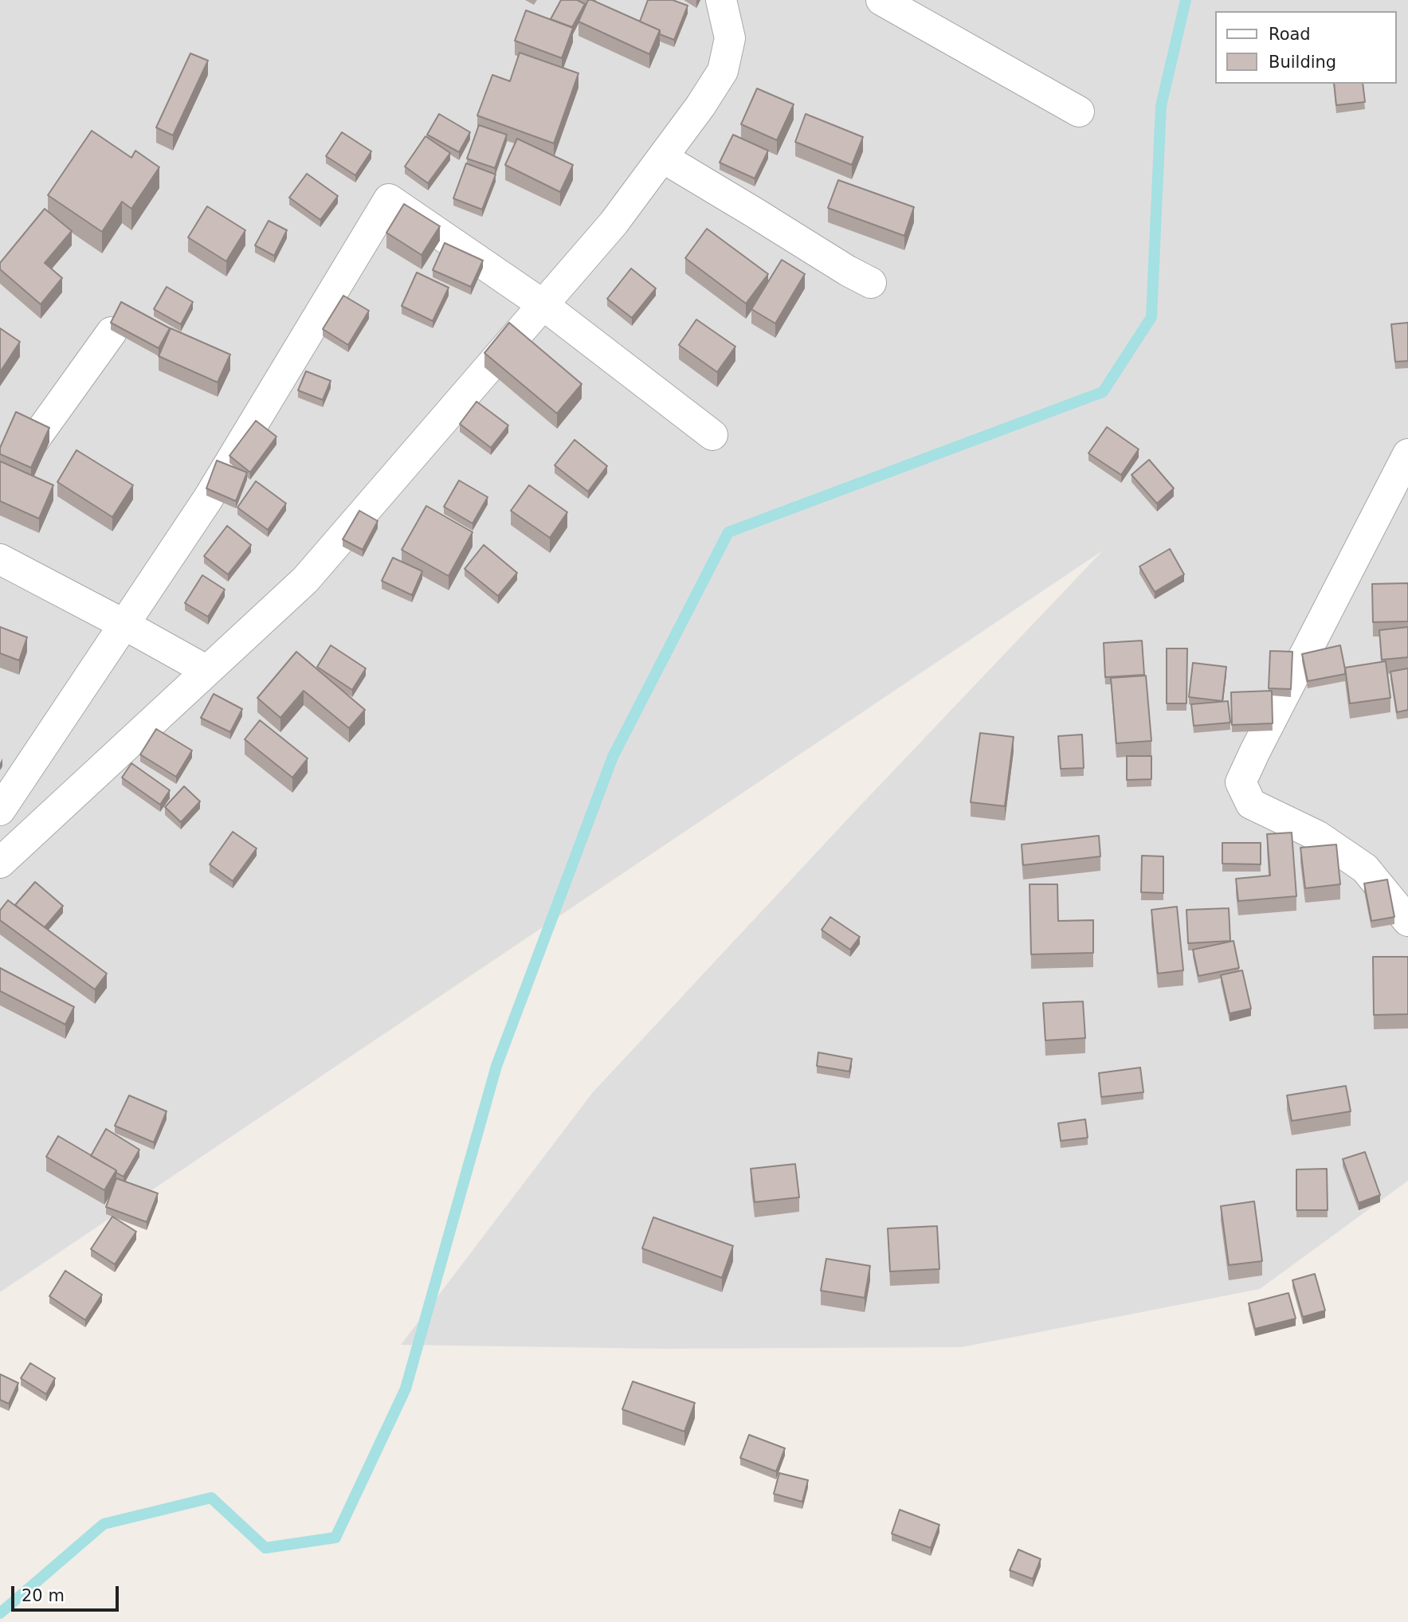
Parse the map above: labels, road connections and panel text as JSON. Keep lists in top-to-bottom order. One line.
{"legend":["Road","Building"],"scale_bar":"20 m"}
